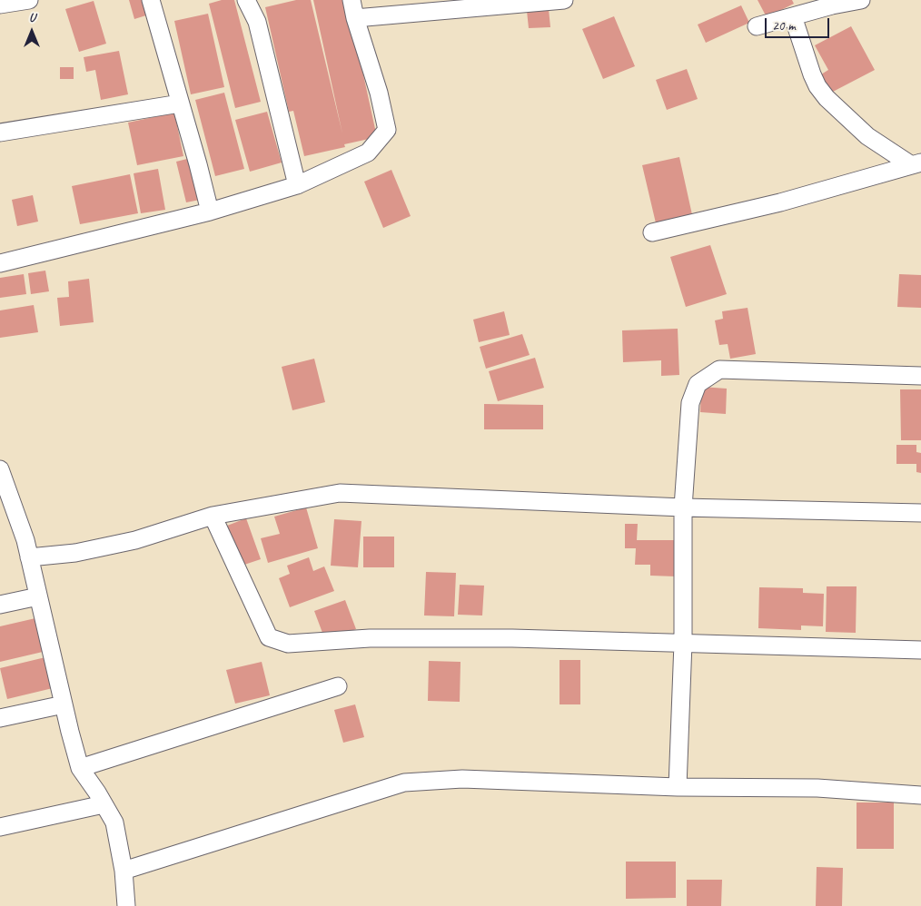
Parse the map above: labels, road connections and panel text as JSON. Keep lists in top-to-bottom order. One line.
{"scale_bar":"20 m","north":"top"}
